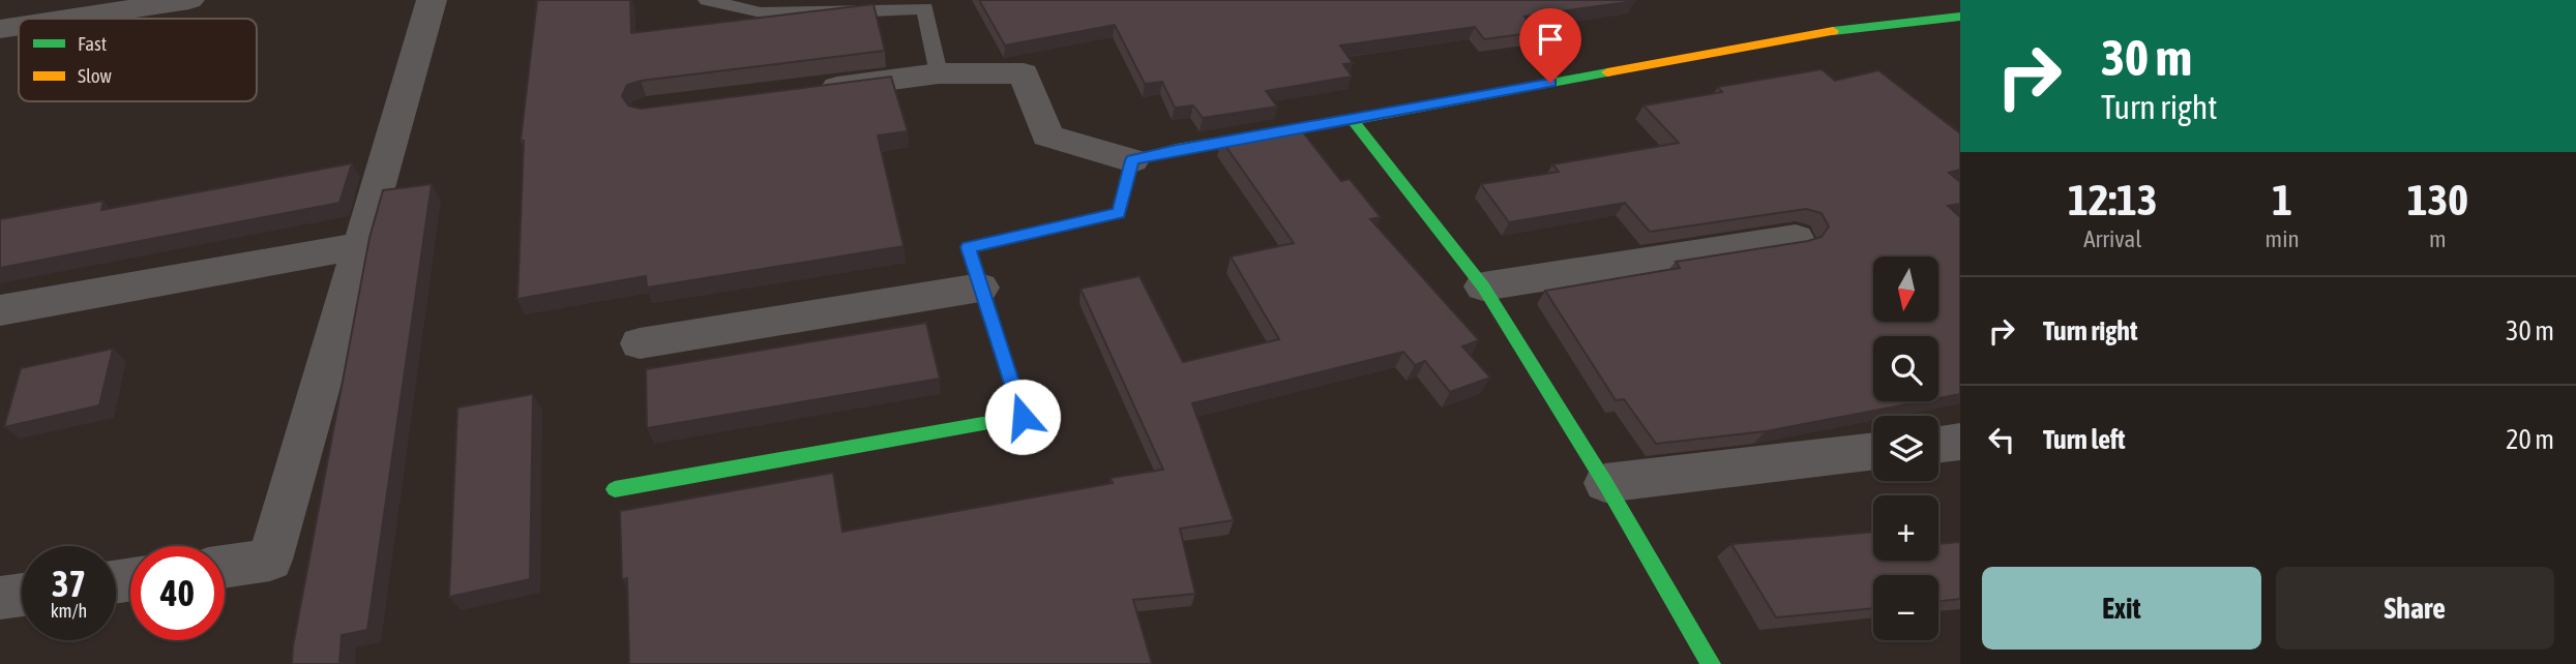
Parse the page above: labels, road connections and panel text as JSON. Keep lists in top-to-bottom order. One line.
{"legend":["Fast","Slow"],"north":"bottom","page":{"turn":["30 m","Turn right"],"eta":["12:13","Arrival","1","min","130","m"],"map_buttons":["+","−"],"list":[{"name":"Turn right","value":"30 m"},{"name":"Turn left","value":"20 m"}],"speed":"37 km/h","limit":"40","buttons":["Exit","Share"]}}
